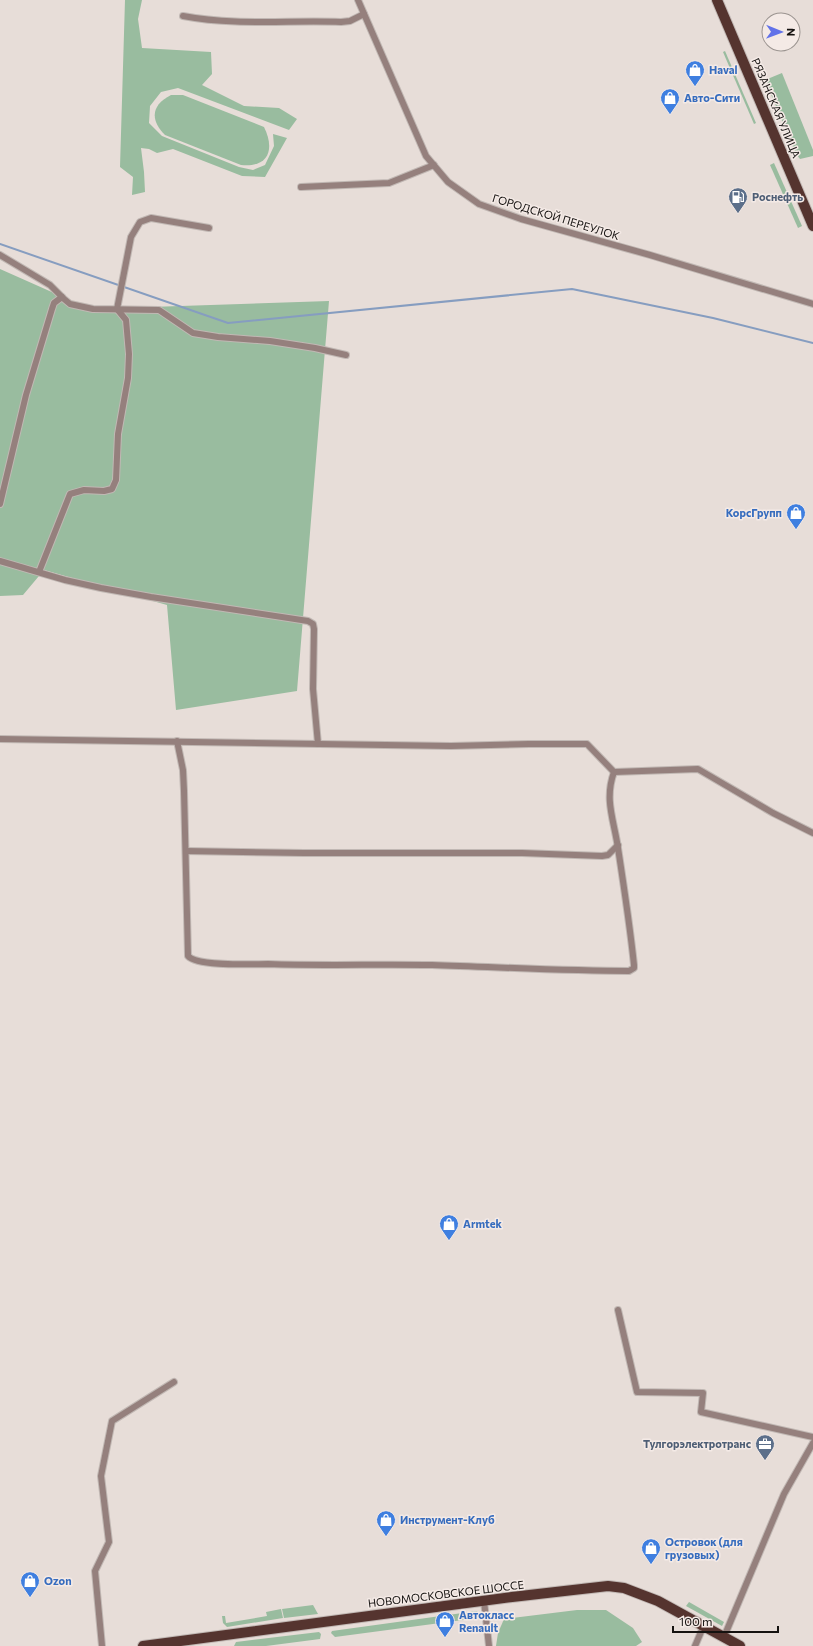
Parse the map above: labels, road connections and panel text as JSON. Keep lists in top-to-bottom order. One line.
{"streets":{"main road":["РЯЗАНСКАЯ УЛИЦА","НОВОМОСКОВСКОЕ ШОССЕ"],"street":["ГОРОДСКОЙ ПЕРЕУЛОК"]},"places":{"shop":["Haval","Авто-Сити","КорсГрупп","Armtek","Инструмент-Клуб","Островок (для грузовых)","Ozon","Автокласс Renault"],"fuel station":["Роснефть"],"office":["Тулгорэлектротранс"]},"scale_bar":"100 m","north":"right"}
